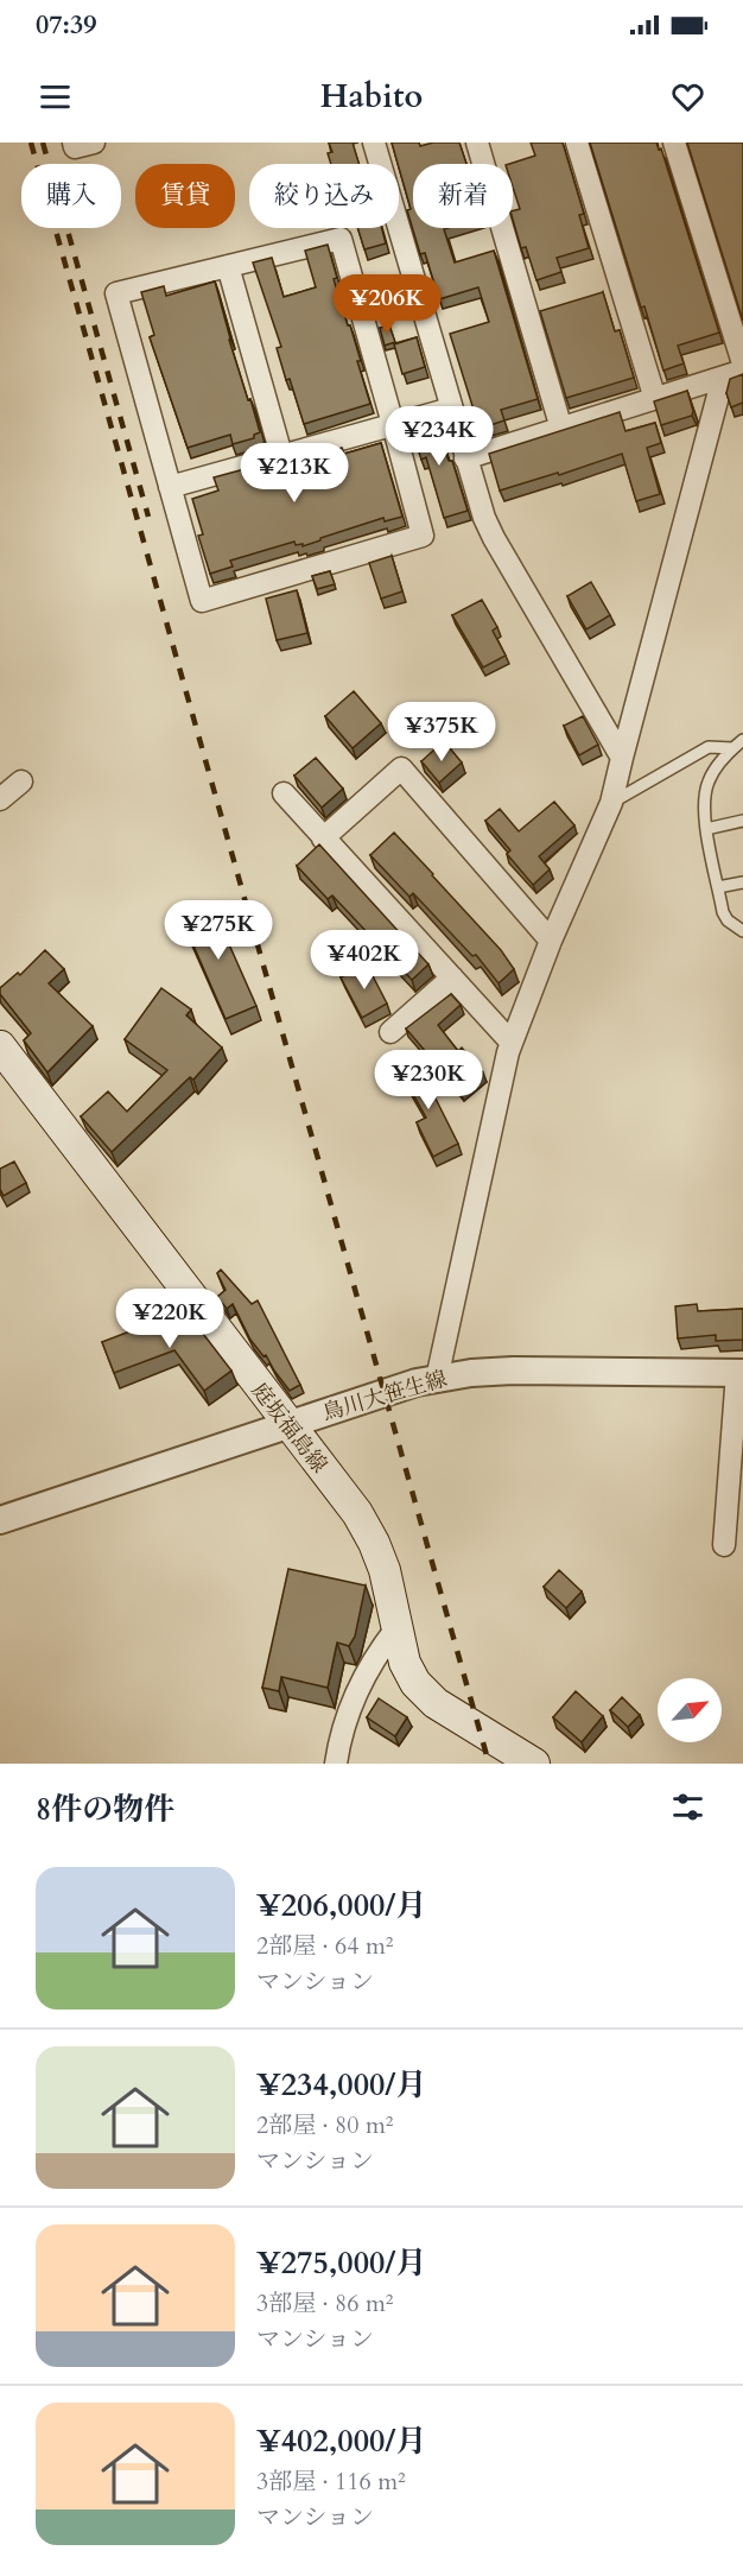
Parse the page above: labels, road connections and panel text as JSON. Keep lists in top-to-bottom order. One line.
{"streets":{"main road":["庭坂福島線"],"street":["鳥川大笹生線"]},"crossings":[["鳥川大笹生線","庭坂福島線"]],"north":"top right","page":{"status":"07:39","header":"Habito","chip":["購入","賃貸","絞り込み","新着"],"price":["¥206K","¥234K","¥213K","¥375K","¥275K","¥402K","¥230K","¥220K"],"heading":"8件の物件","list":[{"name":"¥206,000/月","note":"2部屋 · 64 m² · マンション"},{"name":"¥234,000/月","note":"2部屋 · 80 m² · マンション"},{"name":"¥275,000/月","note":"3部屋 · 86 m² · マンション"},{"name":"¥402,000/月","note":"3部屋 · 116 m² · マンション"}]}}
